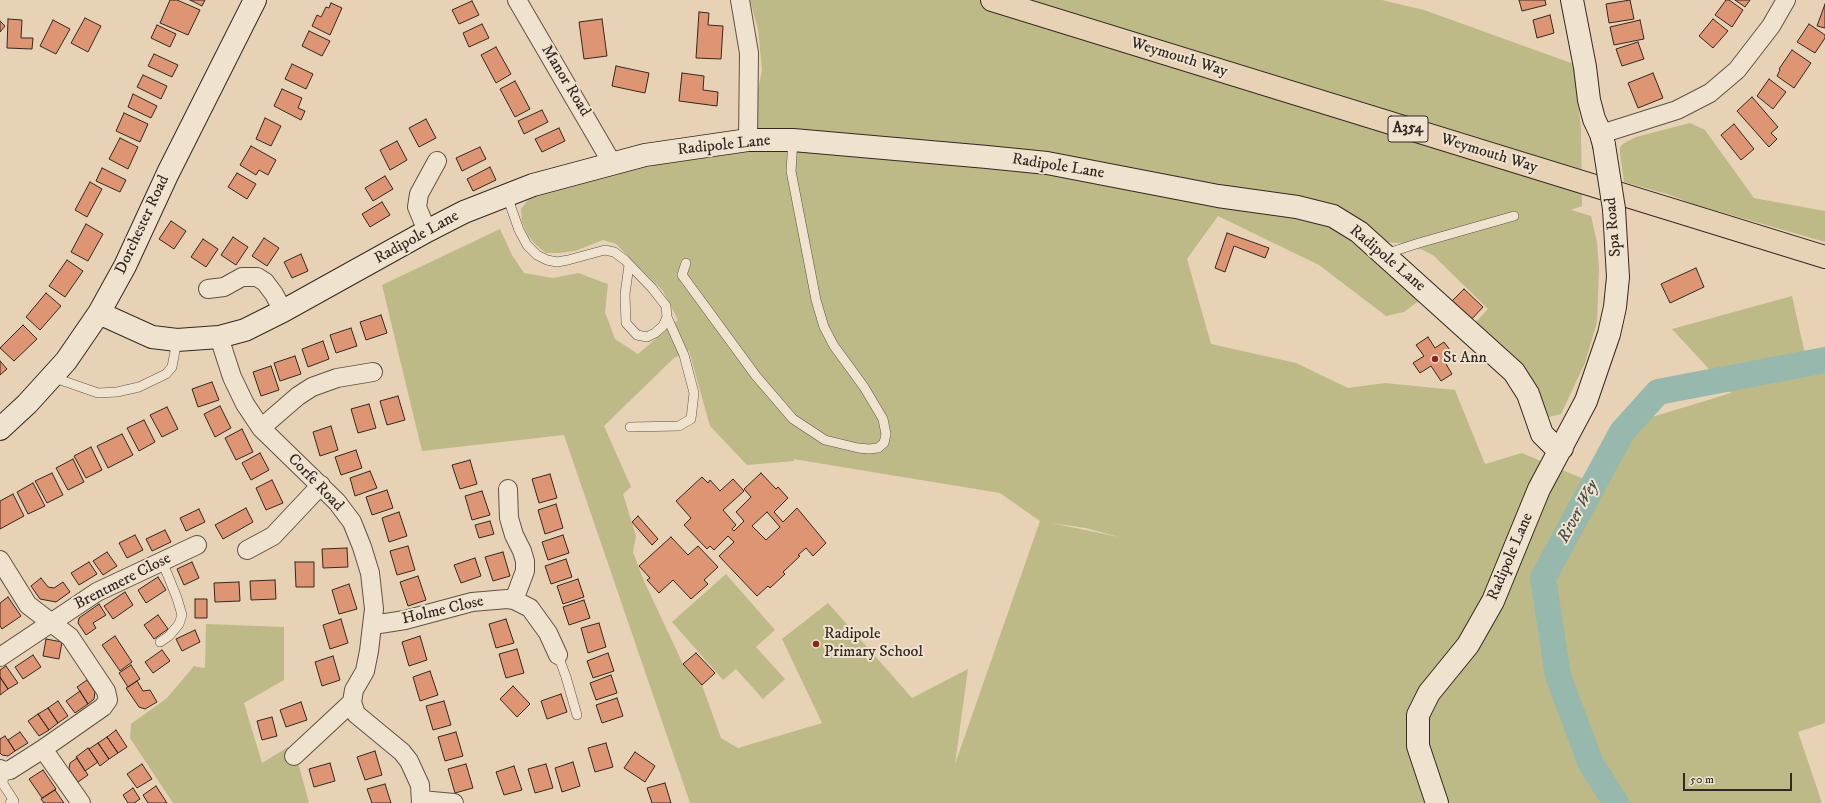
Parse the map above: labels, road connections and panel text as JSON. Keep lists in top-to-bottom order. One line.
{"streets":{"highway":["Weymouth Way","A354"],"street":["Manor Road","Radipole Lane","Dorchester Road","Spa Road","Corfe Road","Brentmere Close","Holme Close"]},"crossings":[["Manor Road","Radipole Lane"],["Radipole Lane","Dorchester Road"],["Radipole Lane","Spa Road"],["Radipole Lane","Corfe Road"],["Corfe Road","Holme Close"]],"water":["River Wey"],"places":["St Ann","Radipole Primary School"],"scale_bar":"50 m"}
